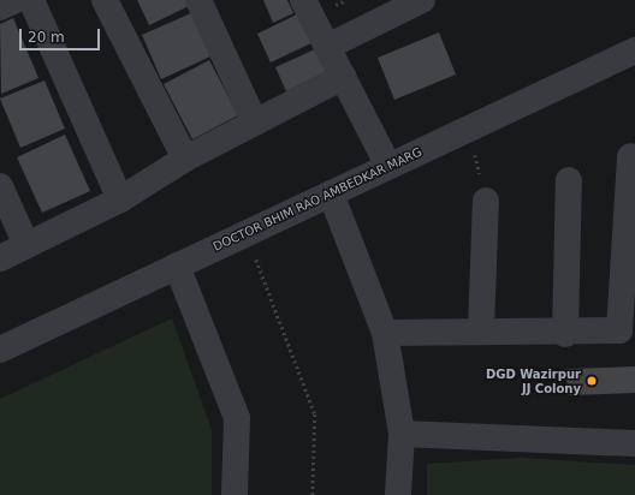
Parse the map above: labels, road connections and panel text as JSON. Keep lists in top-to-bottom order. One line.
{"streets":{"street":["DOCTOR BHIM RAO AMBEDKAR MARG"]},"places":["DGD Wazirpur JJ Colony"],"scale_bar":"20 m"}
